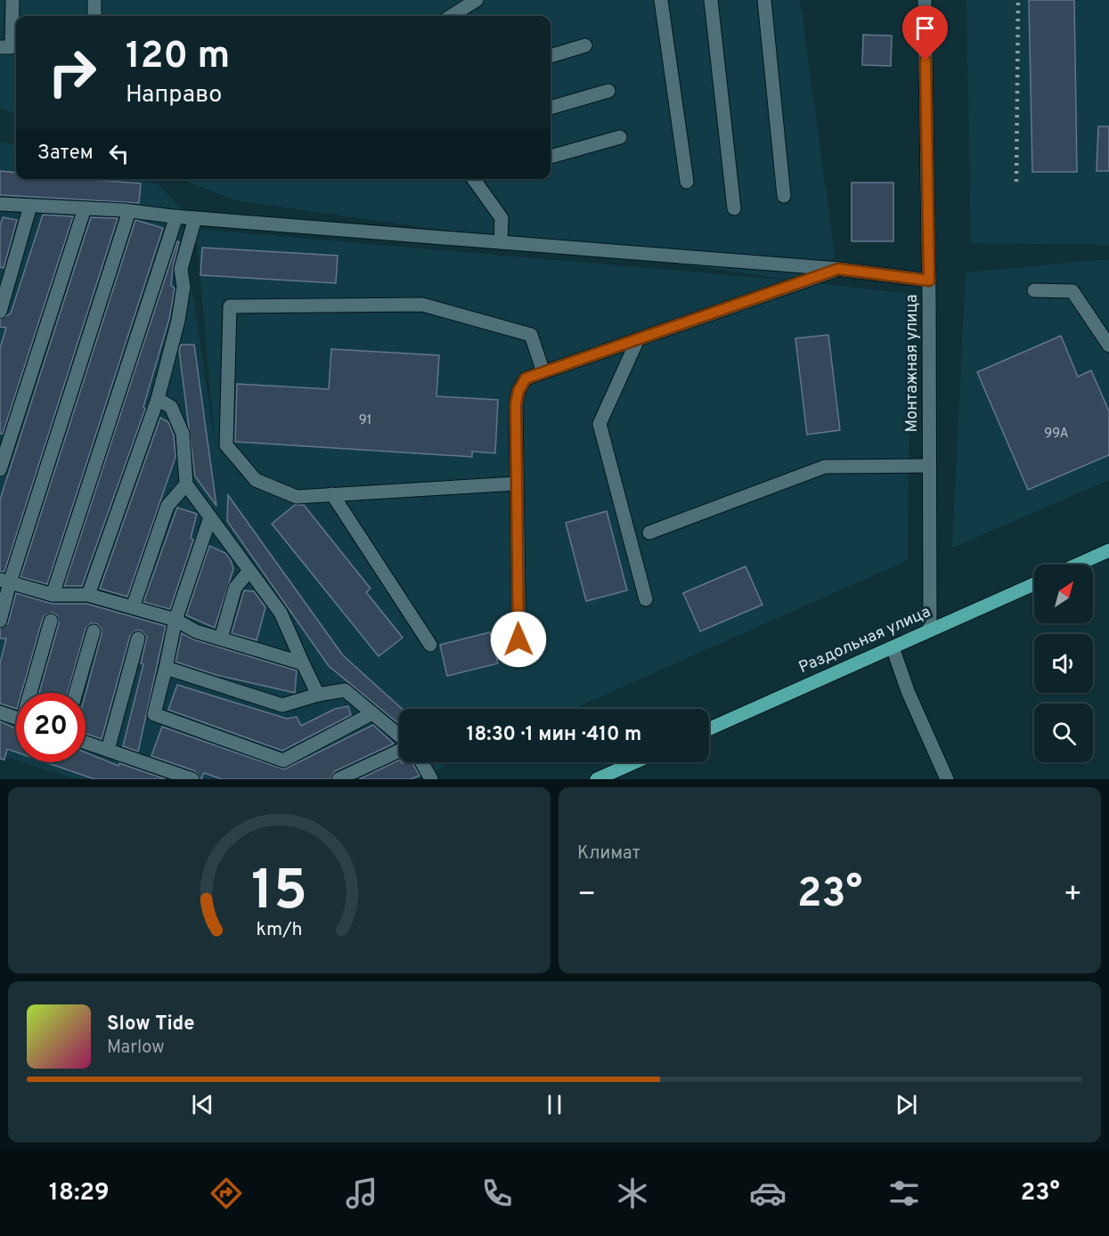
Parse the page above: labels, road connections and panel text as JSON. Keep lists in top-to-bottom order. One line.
{"streets":{"main road":["Раздольная улица"],"street":["Монтажная улица"]},"crossings":[["Монтажная улица","Раздольная улица"]],"house_numbers":["91","99А"],"north":"top right","page":{"turn":["120 m","Направо"],"then":"Затем","limit":"20","trip":"18:30 · 1 мин · 410 m","tile":"Климат","heat":["−","23°","+"],"song":["Slow Tide","Marlow"],"tabs":["18:29","23°"],"gauge":["15","km/h"]}}
